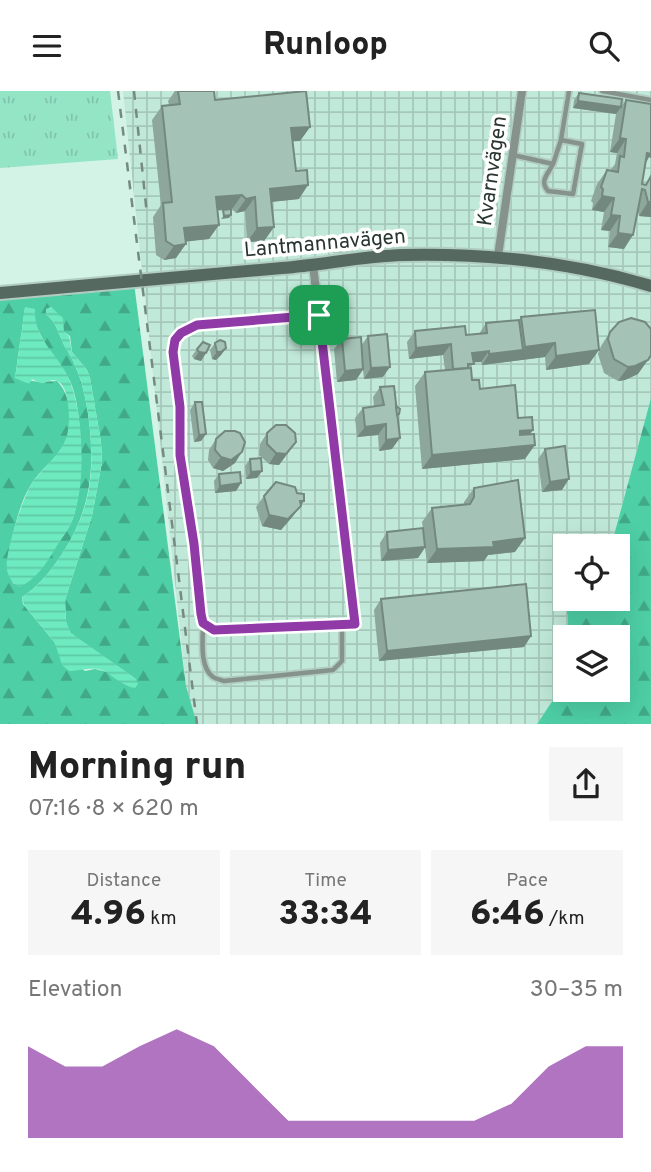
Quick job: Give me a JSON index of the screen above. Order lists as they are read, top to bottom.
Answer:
{
  "streets": {
    "street": ["Kvarnvägen", "Lantmannavägen"]
  },
  "crossings": [
    ["Kvarnvägen", "Lantmannavägen"]
  ],
  "page": {
    "header": "Runloop",
    "heading": ["Morning run", "07:16 · 8 × 620 m"],
    "stats": [
      ["Distance", "4.96 km"],
      ["Time", "33:34"],
      ["Pace", "6:46 /km"]
    ],
    "chart": ["Elevation", "30–35 m"]
  }
}
